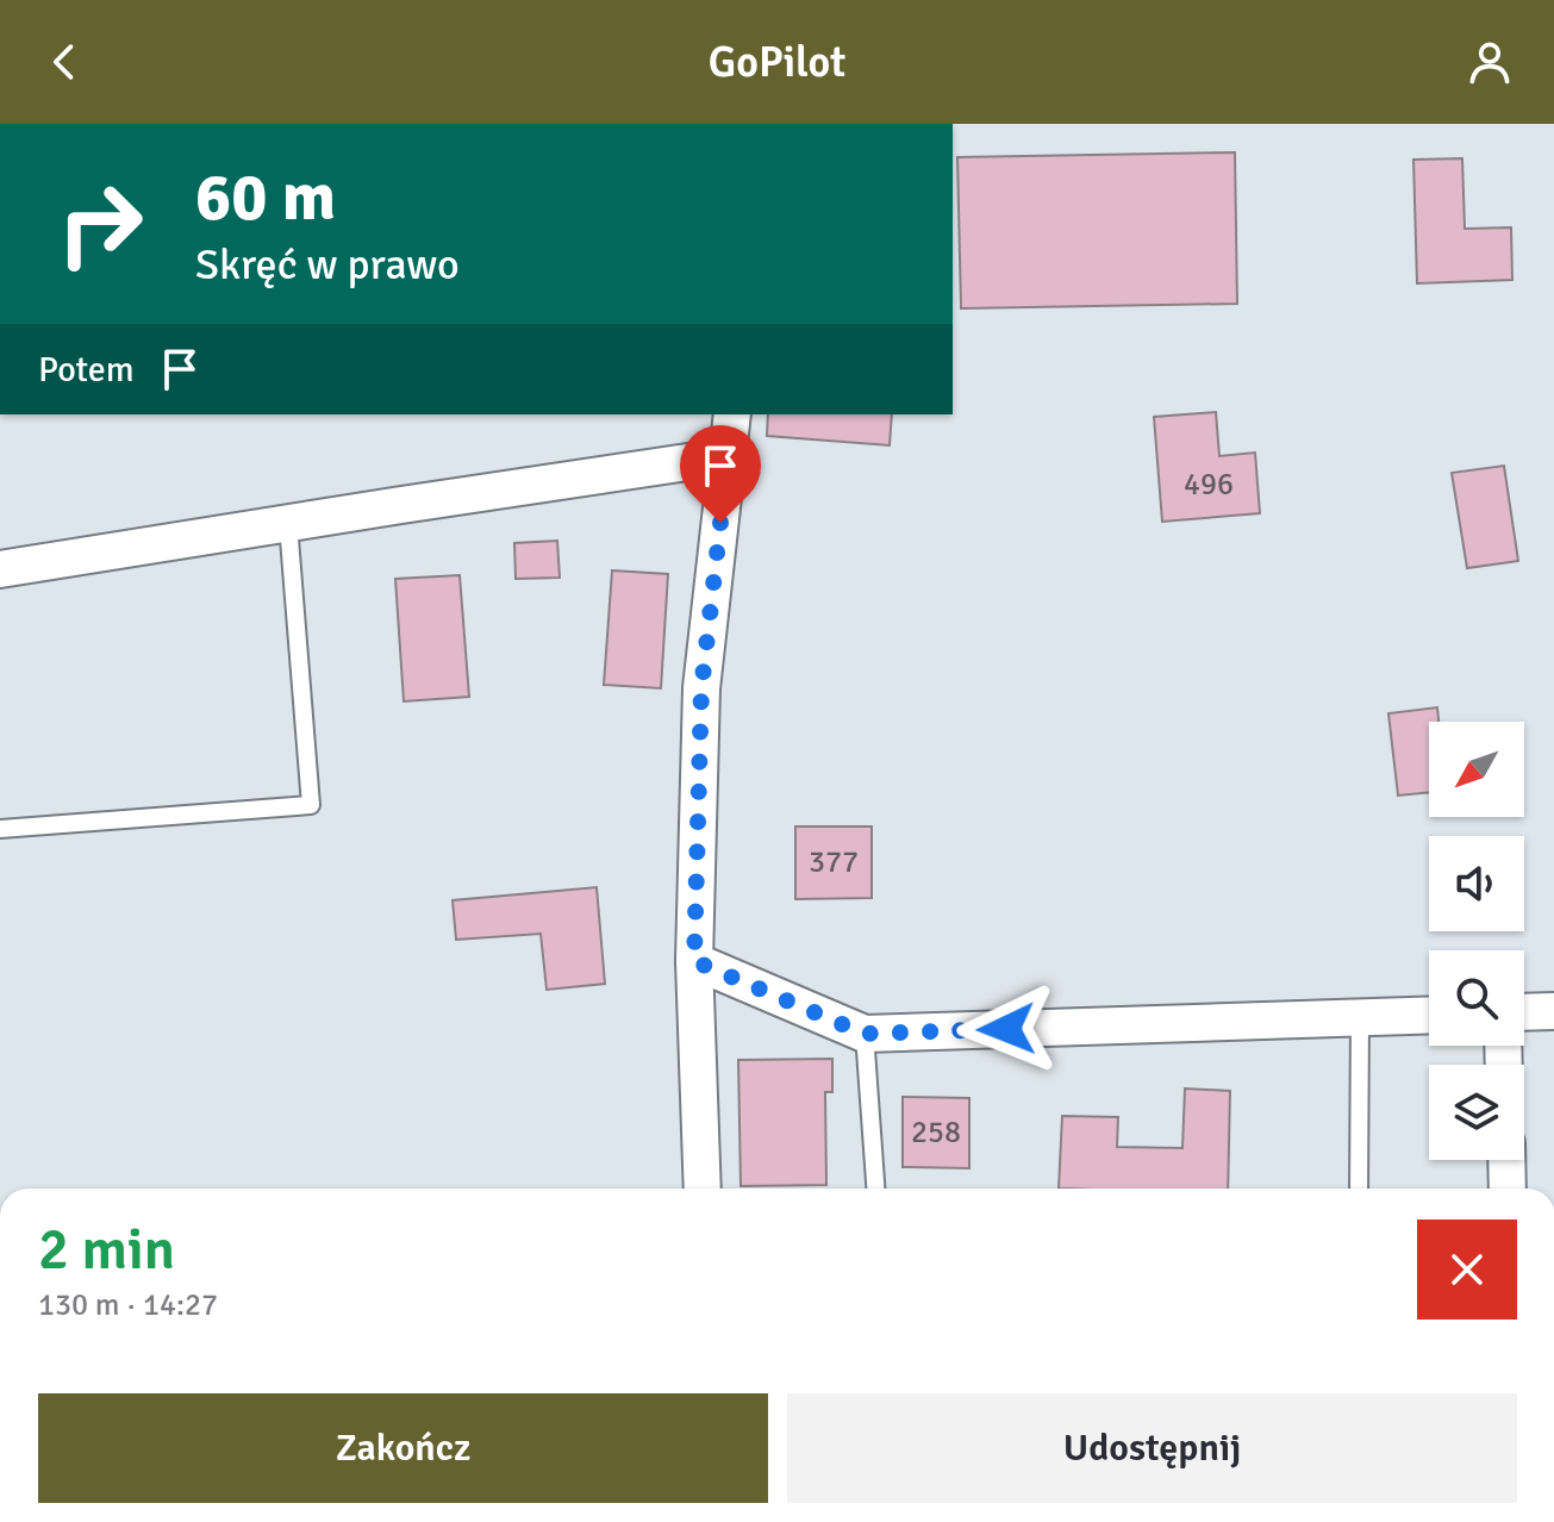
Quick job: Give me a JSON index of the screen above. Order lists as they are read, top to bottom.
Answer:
{
  "house_numbers": ["496", "377", "258"],
  "north": "bottom left",
  "page": {
    "header": "GoPilot",
    "turn": ["60 m", "Skręć w prawo"],
    "then": "Potem",
    "heading": ["2 min", "130 m · 14:27"],
    "buttons": ["Zakończ", "Udostępnij"]
  }
}
